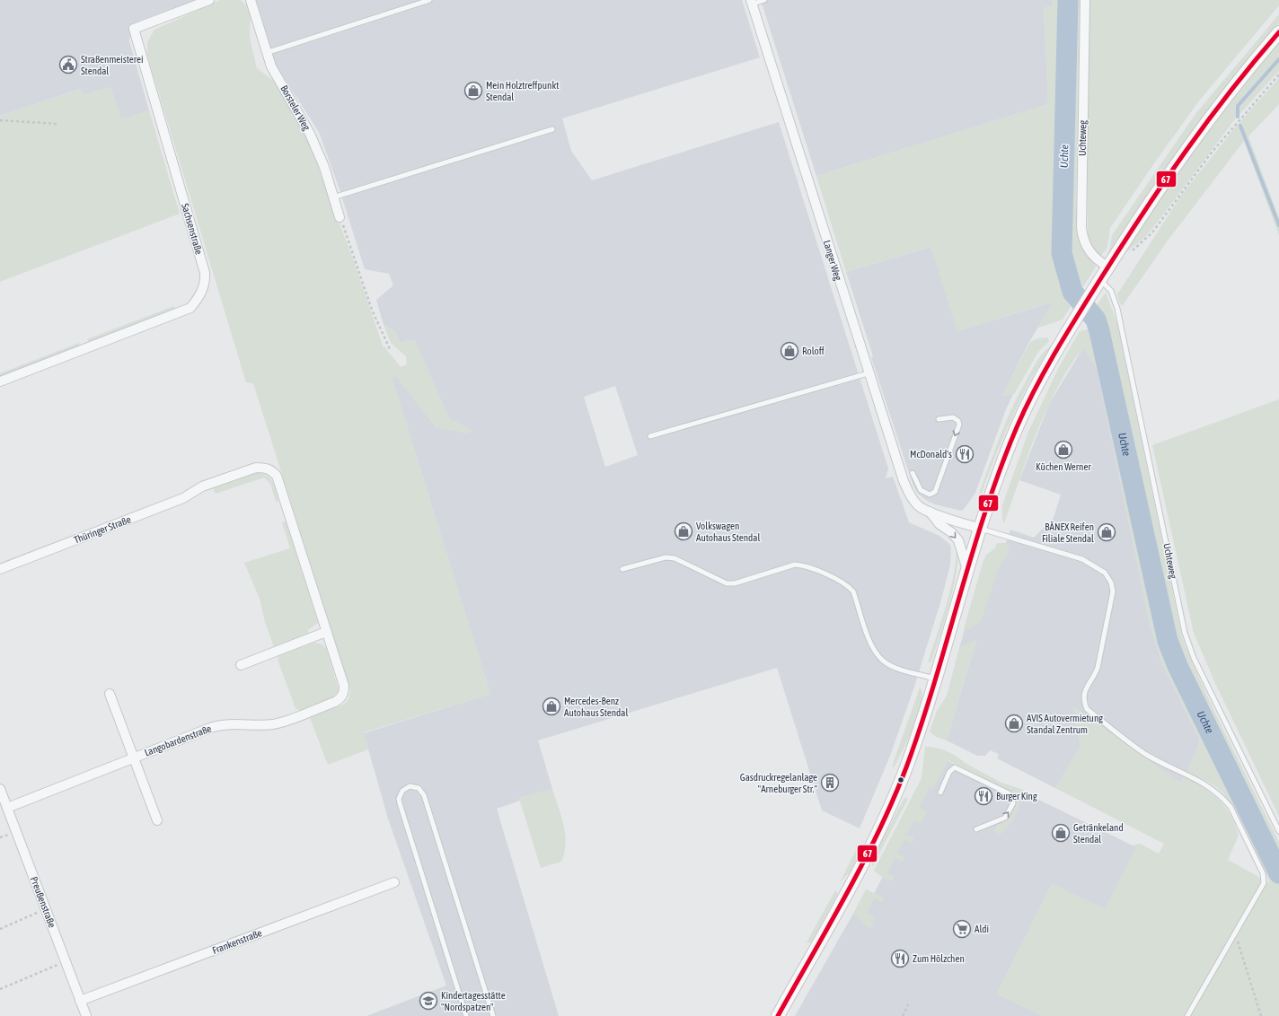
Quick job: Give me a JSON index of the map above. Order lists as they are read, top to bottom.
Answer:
{
  "streets": {
    "street": [
      "Borsteler Weg",
      "Uchteweg",
      "Sachsenstraße",
      "Langer Weg",
      "Thüringer Straße",
      "Langobardenstraße",
      "Preußenstraße",
      "Frankenstraße"
    ]
  },
  "crossings": [
    ["Thüringer Straße", "Langobardenstraße"],
    ["Langobardenstraße", "Preußenstraße"],
    ["Preußenstraße", "Frankenstraße"]
  ],
  "water": ["Uchte"],
  "places": {
    "public building": ["Straßenmeisterei Stendal"],
    "shop": [
      "Mein Holztreffpunkt Stendal",
      "Roloff",
      "Küchen Werner",
      "Volkswagen Autohaus Stendal",
      "BÄNEX Reifen Filiale Stendal",
      "Mercedes-Benz Autohaus Stendal",
      "AVIS Autovermietung Standal Zentrum",
      "Getränkeland Stendal"
    ],
    "restaurant": ["McDonald's", "Burger King", "Zum Hõlzchen"],
    "building": ["Gasdruckregelanlage \"Arneburger Str.\""],
    "supermarket": ["Aldi"],
    "school or university": ["Kindertagesstätte \"Nordspatzen\""]
  },
  "lines": ["transit line 67"]
}
